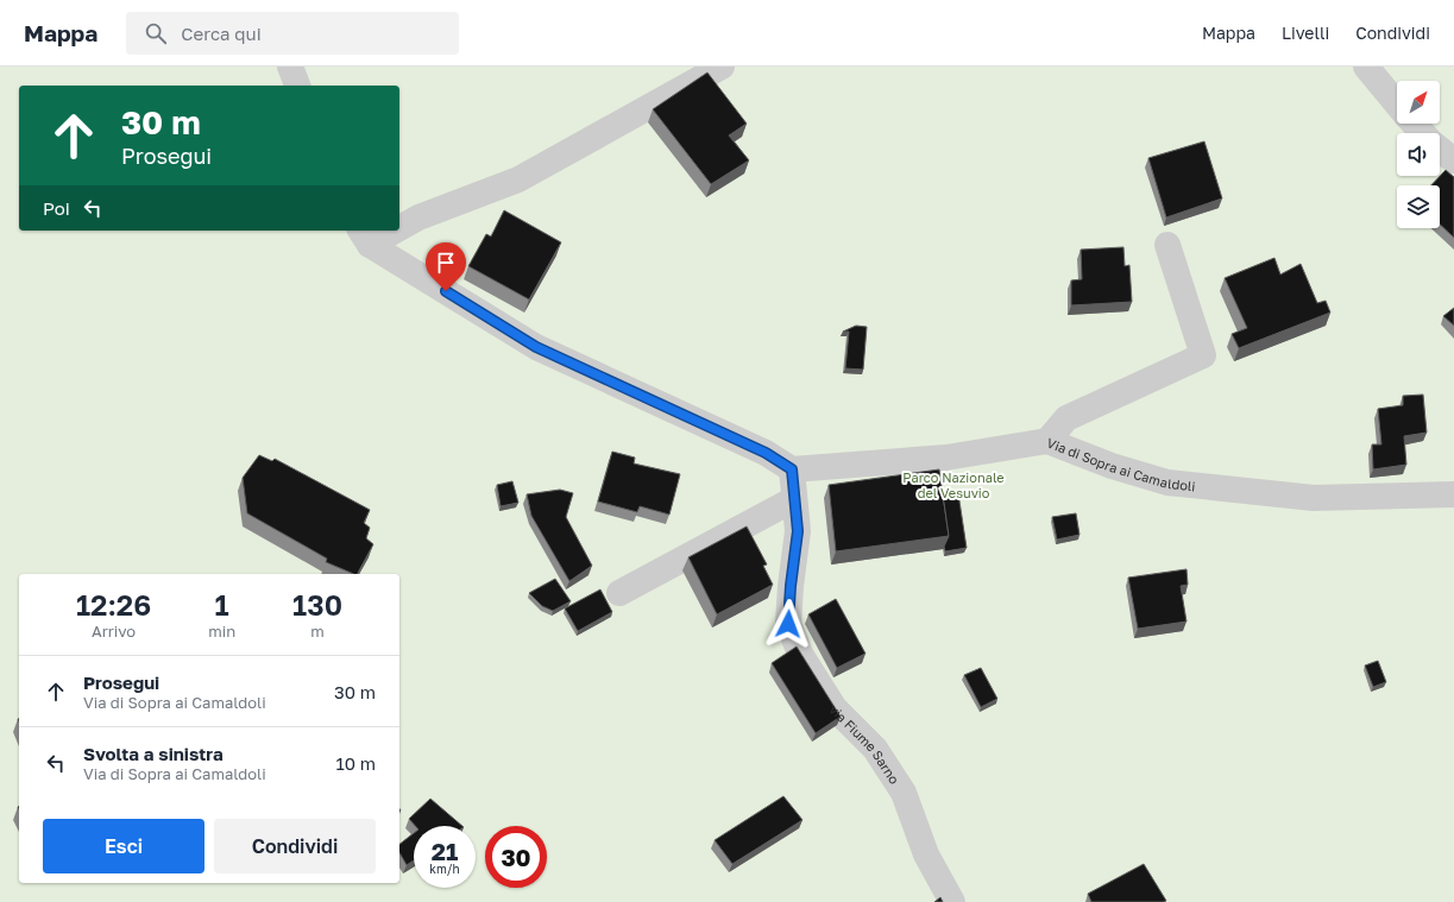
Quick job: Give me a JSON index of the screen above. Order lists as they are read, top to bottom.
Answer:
{
  "streets": {
    "street": ["Via di Sopra ai Camaldoli", "via Fiume Sarno"]
  },
  "parks": ["Parco Nazionale del Vesuvio"],
  "north": "top right",
  "page": {
    "header": "Mappa",
    "search": "Cerca qui",
    "nav": ["Mappa", "Livelli", "Condividi"],
    "turn": ["30 m", "Prosegui"],
    "then": "Poi",
    "eta": [
      "12:26",
      "Arrivo",
      "1",
      "min",
      "130",
      "m"
    ],
    "list": [
      {
        "name": "Prosegui",
        "note": "Via di Sopra ai Camaldoli",
        "value": "30 m"
      },
      {
        "name": "Svolta a sinistra",
        "note": "Via di Sopra ai Camaldoli",
        "value": "10 m"
      }
    ],
    "buttons": ["Esci", "Condividi"],
    "speed": "21 km/h",
    "limit": "30"
  }
}
